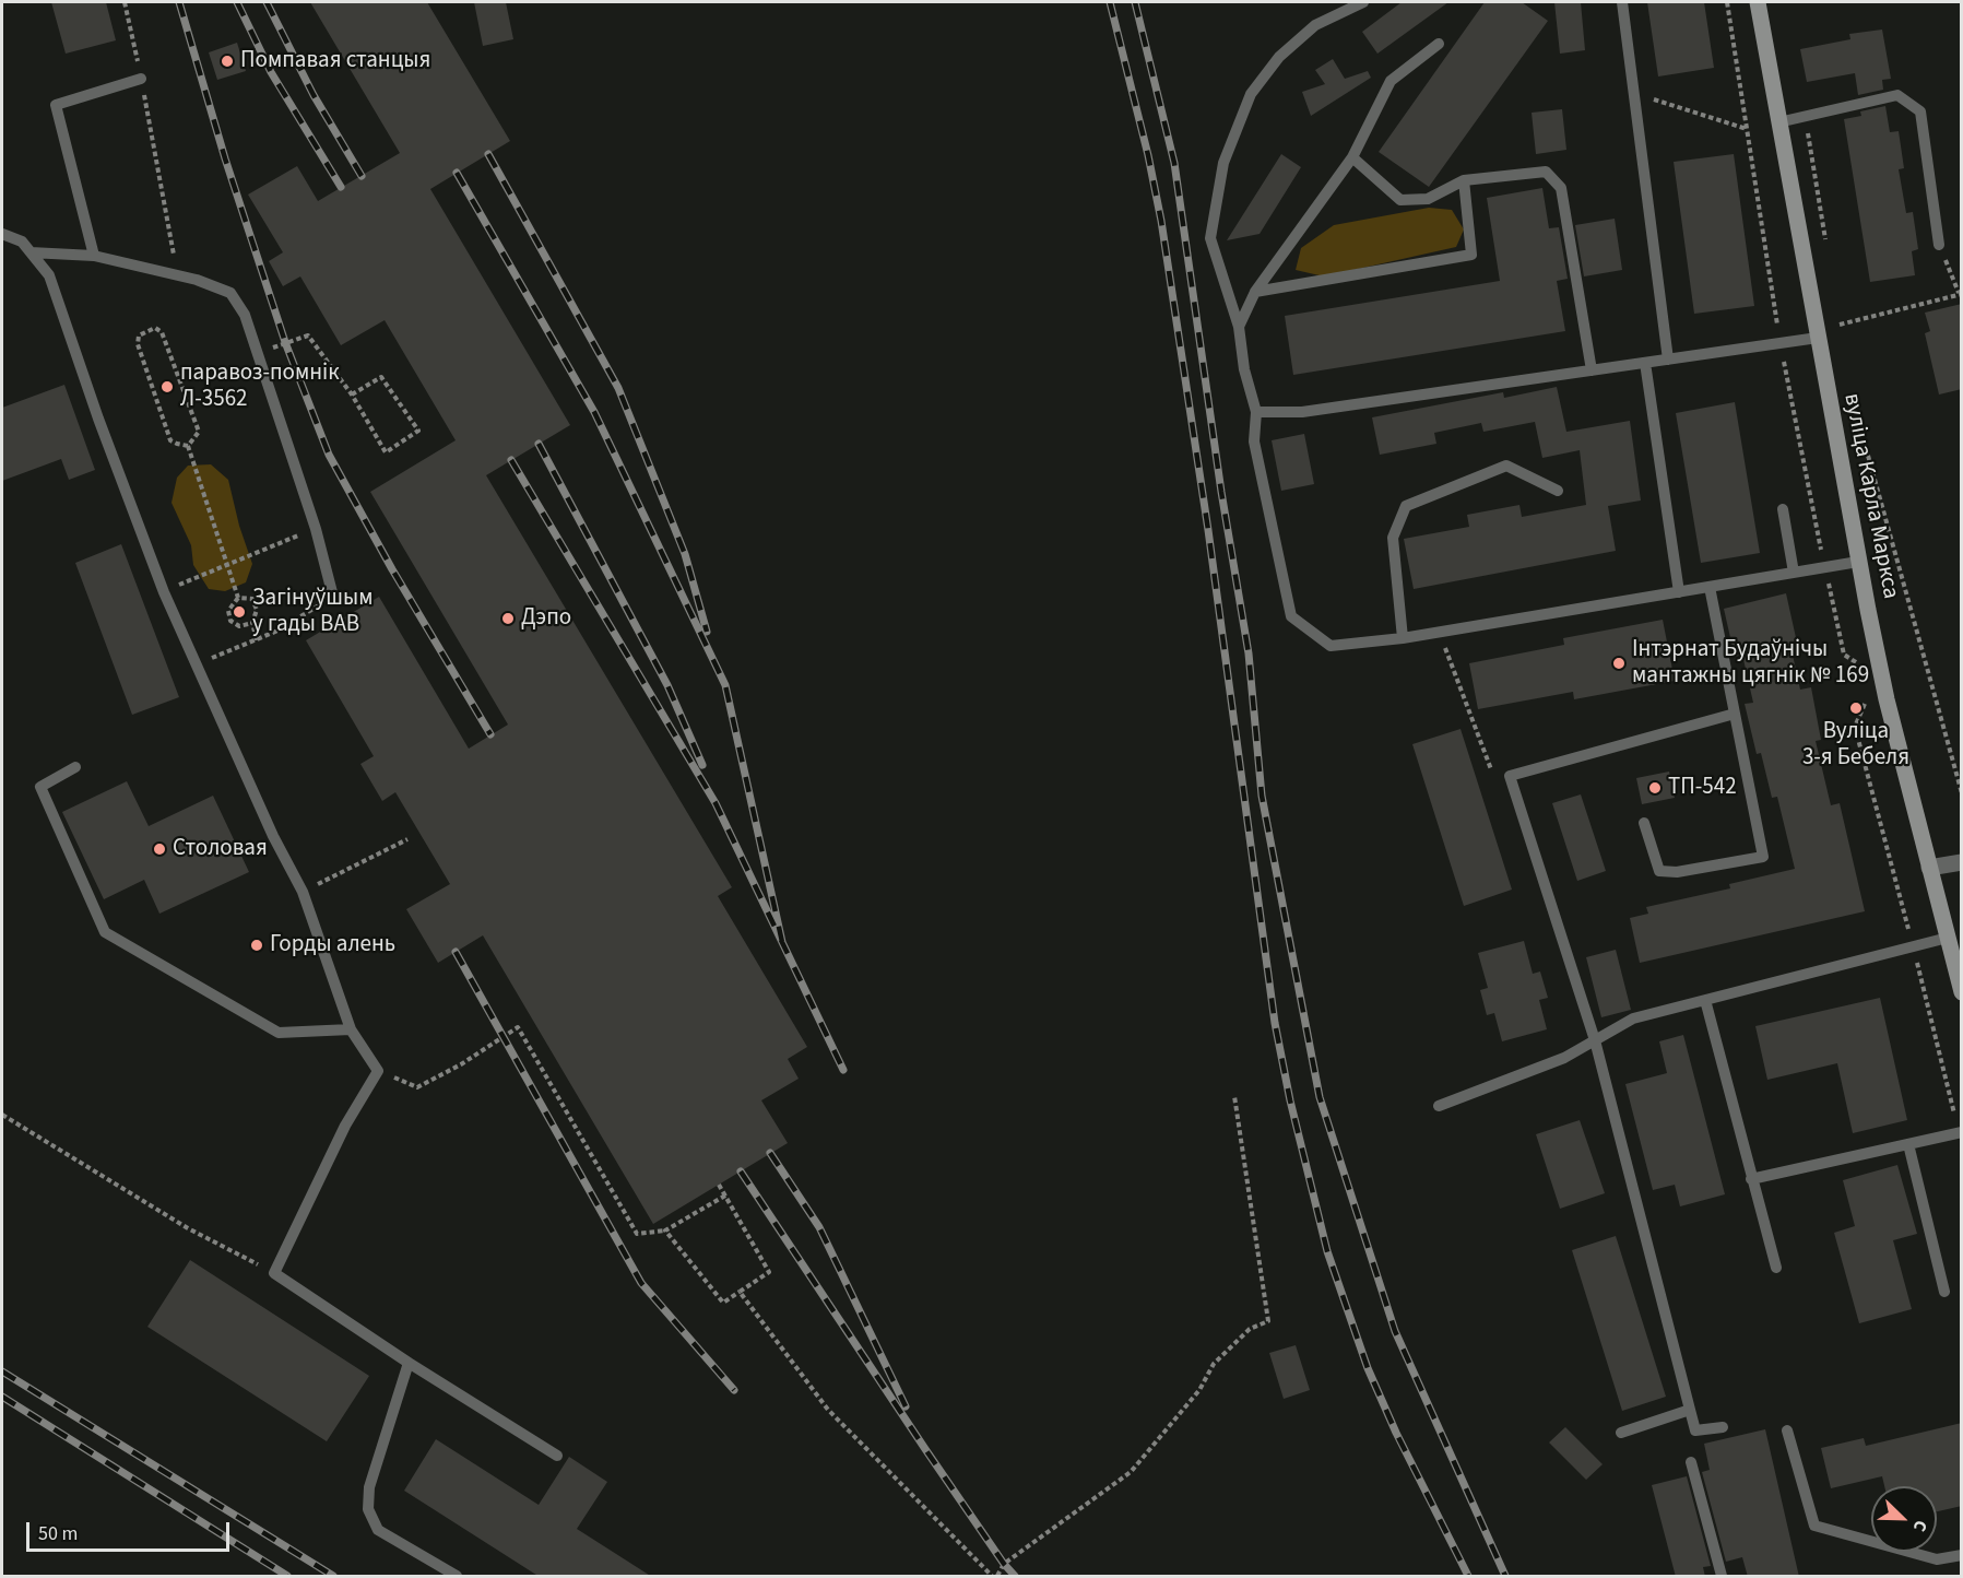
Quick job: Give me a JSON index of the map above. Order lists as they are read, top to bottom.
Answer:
{
  "streets": {
    "main road": ["вуліца Карла Маркса"]
  },
  "places": [
    "Помпавая станцыя",
    "паравоз-помнік Л-3562",
    "Загінуўшым у гады ВАВ",
    "Дэпо",
    "Інтэрнат Будаўнічы мантажны цягнік № 169",
    "Вуліца 3-я Бебеля",
    "ТП-542",
    "Столовая",
    "Горды алень"
  ],
  "scale_bar": "50 m",
  "north": "bottom right"
}
